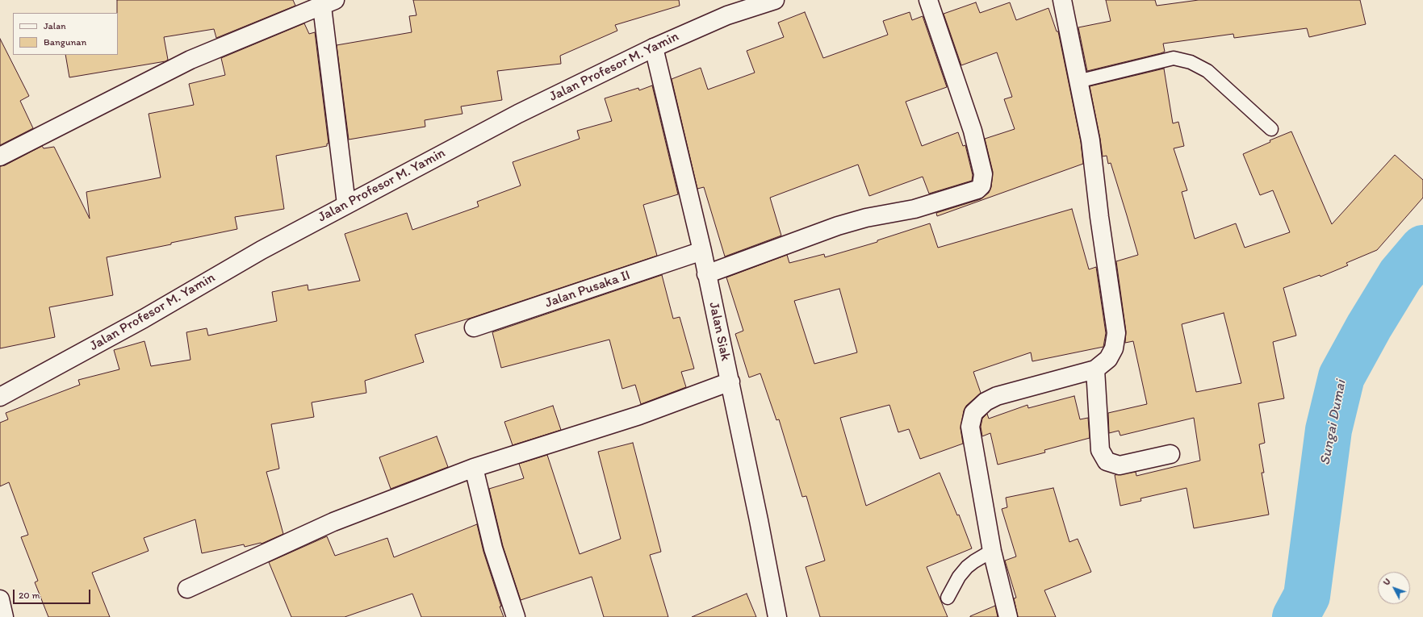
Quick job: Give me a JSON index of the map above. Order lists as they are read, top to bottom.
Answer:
{
  "streets": {
    "street": ["Jalan Profesor M. Yamin", "Jalan Pusaka II", "Jalan Siak"]
  },
  "crossings": [
    ["Jalan Profesor M. Yamin", "Jalan Siak"],
    ["Jalan Pusaka II", "Jalan Siak"]
  ],
  "water": ["Sungai Dumai"],
  "legend": ["Jalan", "Bangunan"],
  "scale_bar": "20 m",
  "north": "top left"
}
